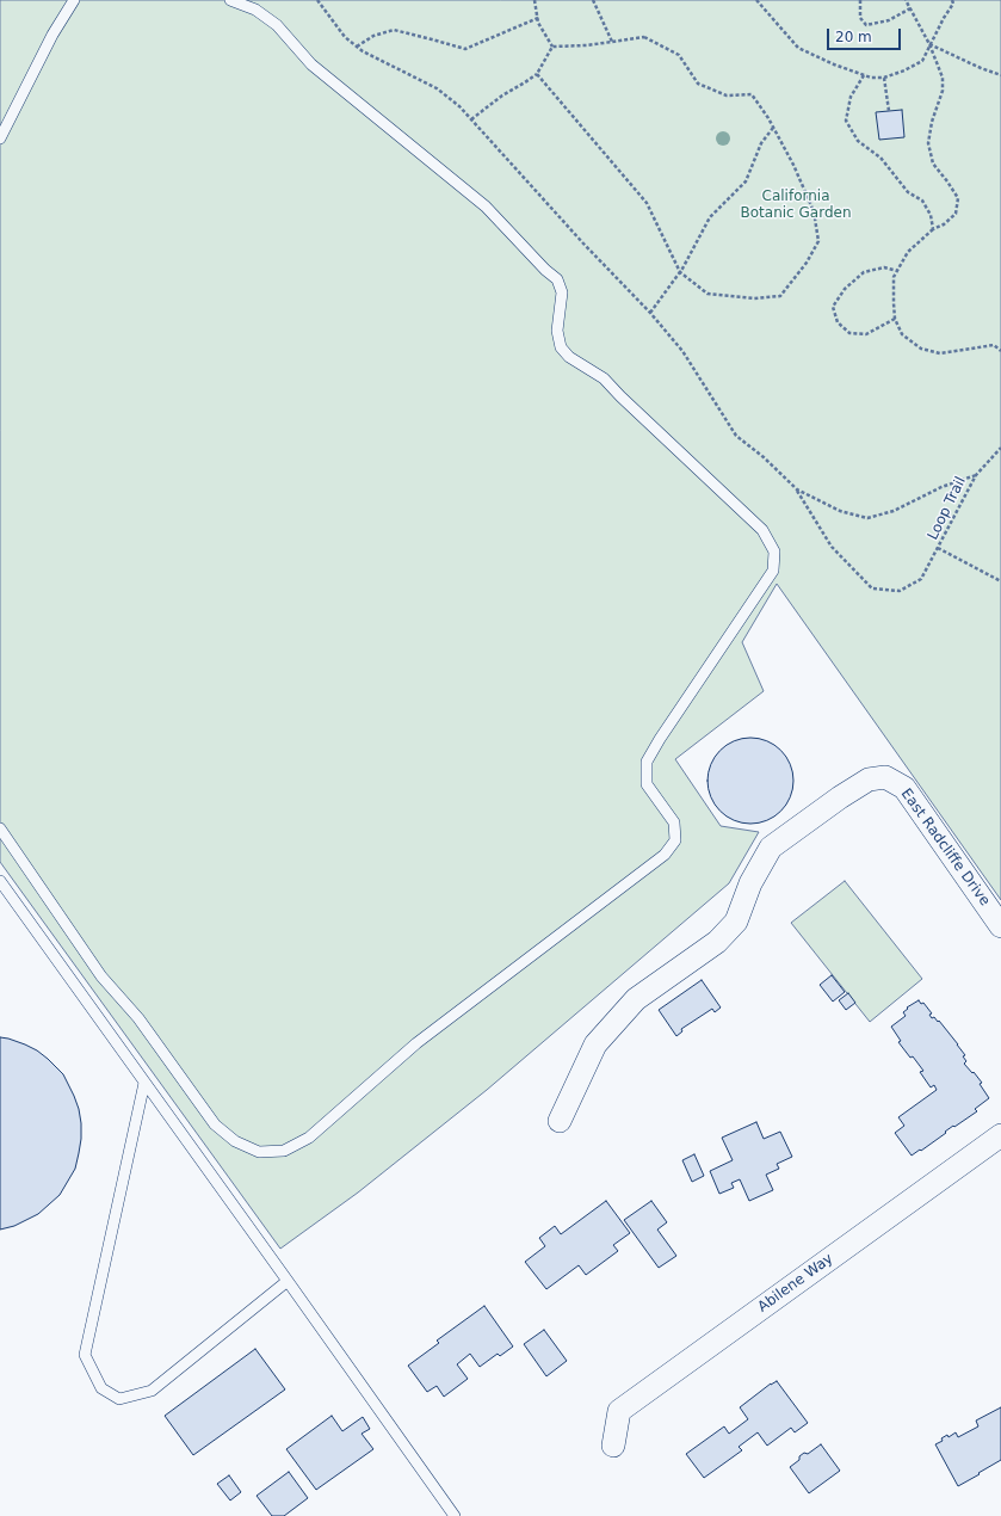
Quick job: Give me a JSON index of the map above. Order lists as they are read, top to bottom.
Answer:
{
  "streets": {
    "street": ["East Radcliffe Drive", "Abilene Way"],
    "path": ["Loop Trail"]
  },
  "parks": ["California Botanic Garden"],
  "scale_bar": "20 m"
}
